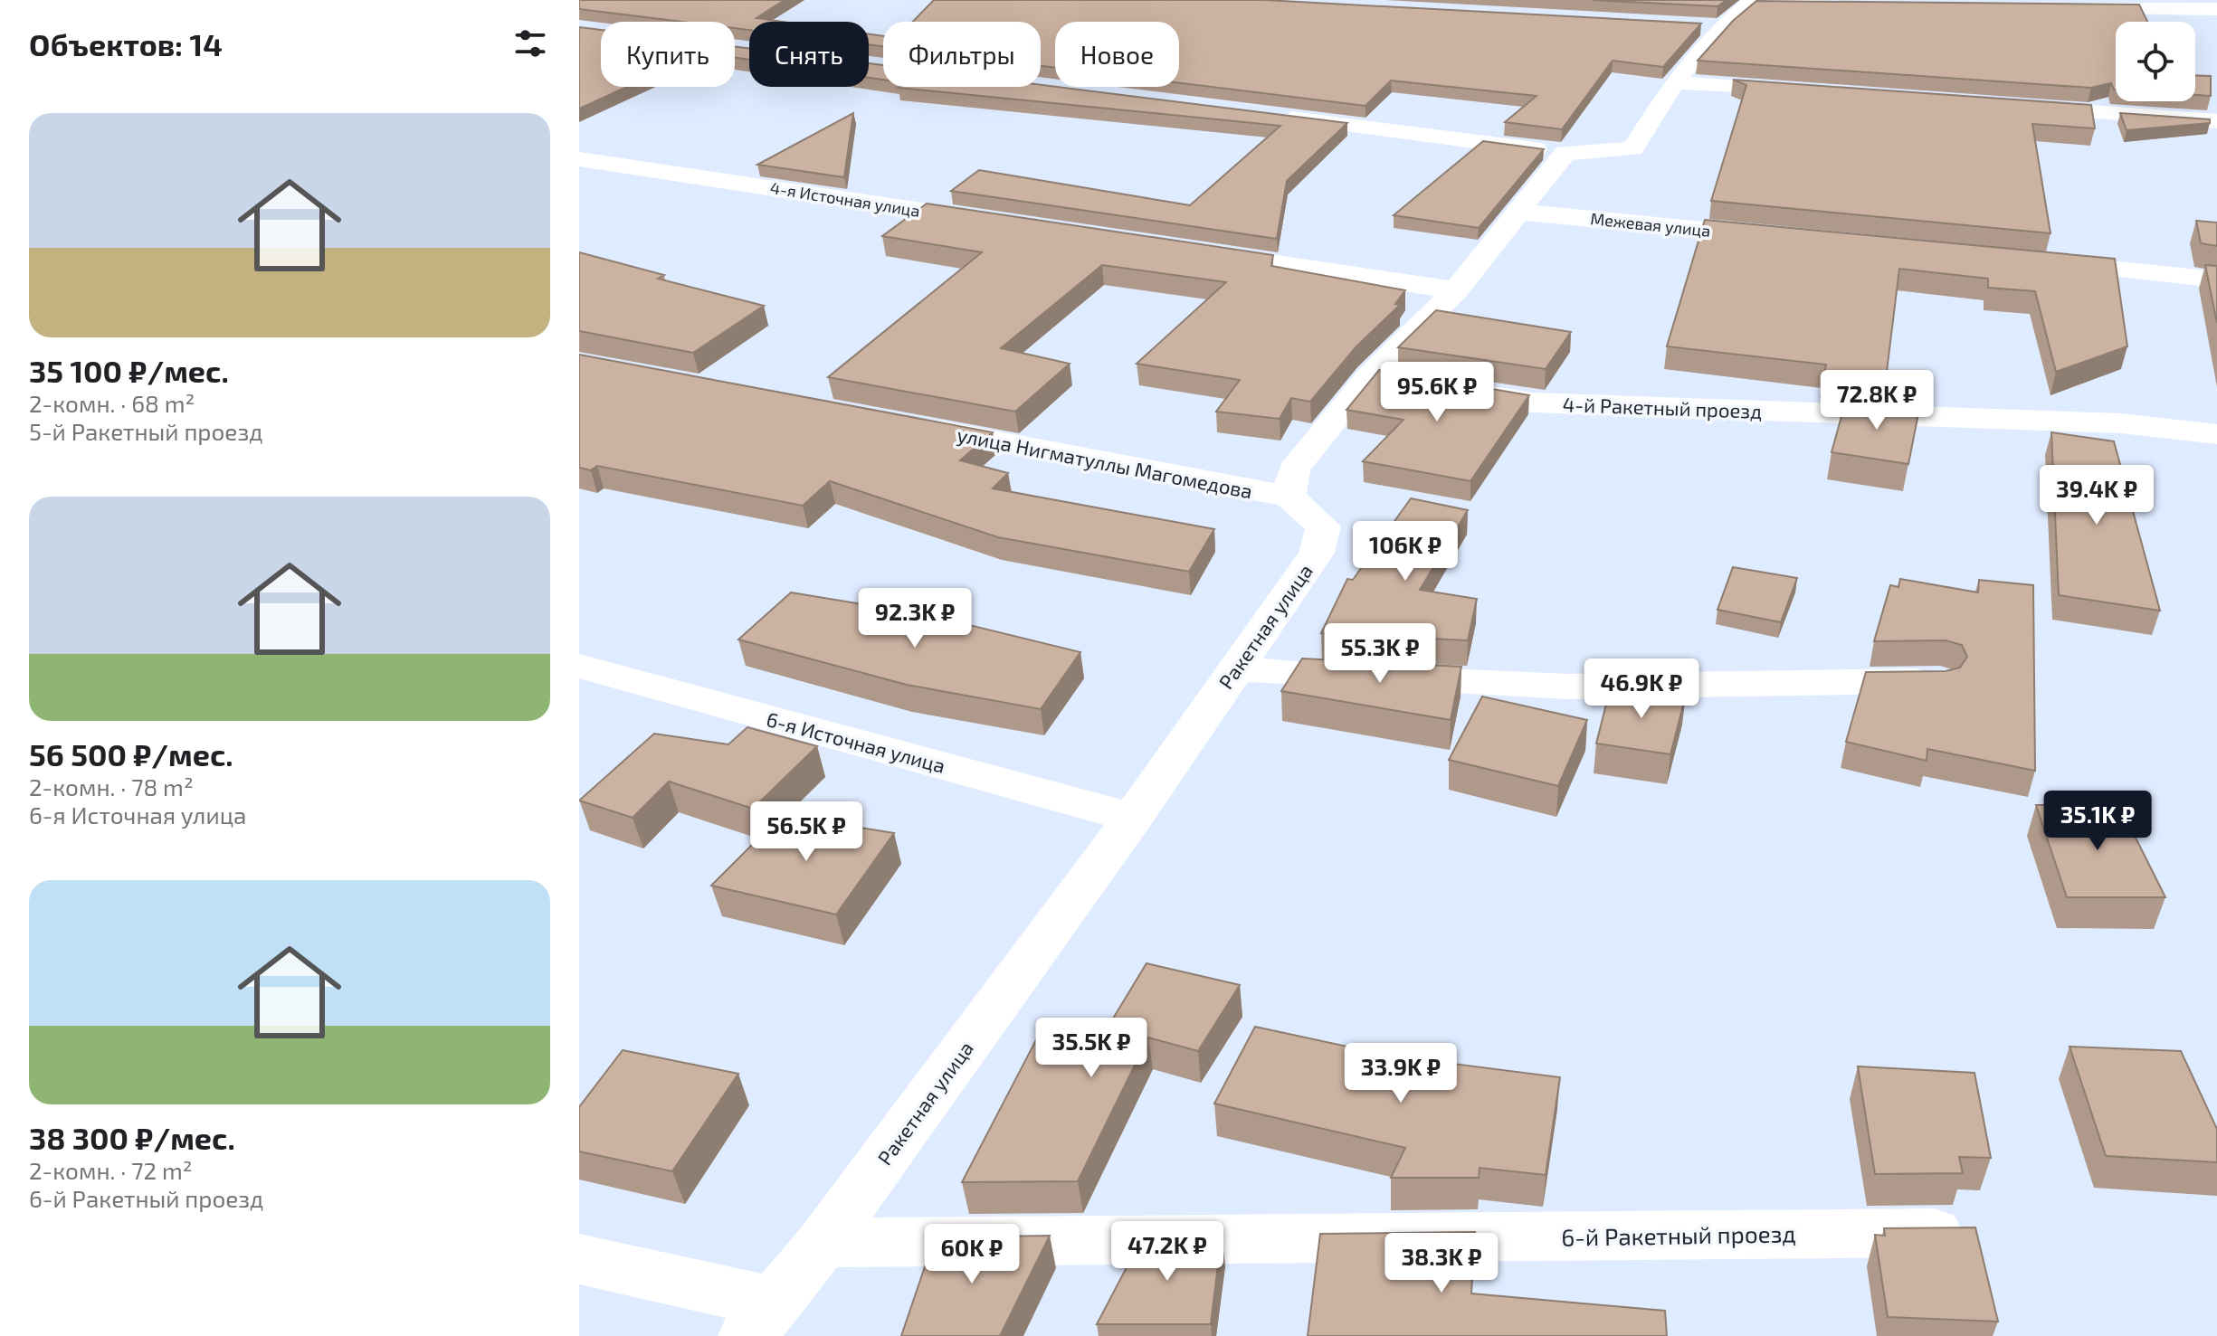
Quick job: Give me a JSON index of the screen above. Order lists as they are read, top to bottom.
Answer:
{
  "streets": {
    "street": [
      "4-я Источная улица",
      "Межевая улица",
      "4-й Ракетный проезд",
      "улица Нигматуллы Магомедова",
      "Ракетная улица",
      "6-я Источная улица",
      "6-й Ракетный проезд"
    ]
  },
  "crossings": [
    ["улица Нигматуллы Магомедова", "Ракетная улица"],
    ["Ракетная улица", "6-я Источная улица"],
    ["Ракетная улица", "6-й Ракетный проезд"]
  ],
  "page": {
    "heading": "Объектов: 14",
    "chip": [
      "Купить",
      "Снять",
      "Фильтры",
      "Новое"
    ],
    "list": [
      {
        "name": "35 100 ₽/мес.",
        "note": "2-комн. · 68 m² · 5-й Ракетный проезд"
      },
      {
        "name": "56 500 ₽/мес.",
        "note": "2-комн. · 78 m² · 6-я Источная улица"
      },
      {
        "name": "38 300 ₽/мес.",
        "note": "2-комн. · 72 m² · 6-й Ракетный проезд"
      }
    ],
    "price": [
      "95.6K ₽",
      "72.8K ₽",
      "39.4K ₽",
      "106K ₽",
      "92.3K ₽",
      "55.3K ₽",
      "46.9K ₽",
      "35.1K ₽",
      "56.5K ₽",
      "35.5K ₽",
      "33.9K ₽",
      "47.2K ₽",
      "60K ₽",
      "38.3K ₽"
    ]
  }
}
